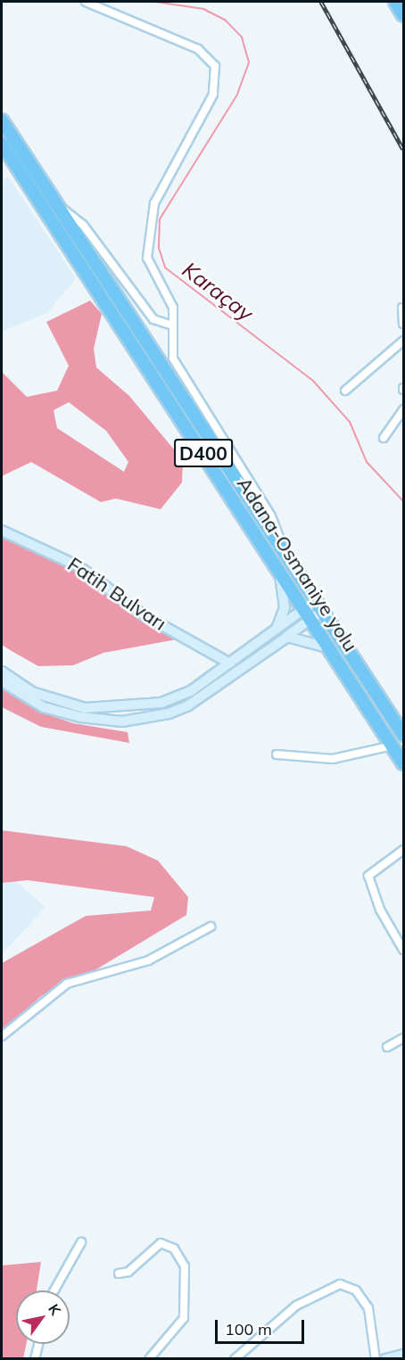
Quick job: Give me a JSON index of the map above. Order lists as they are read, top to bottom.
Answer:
{
  "streets": {
    "highway": ["D400", "Adana-Osmaniye yolu"],
    "street": ["Fatih Bulvarı"]
  },
  "water": ["Karaçay"],
  "scale_bar": "100 m",
  "north": "top right"
}
